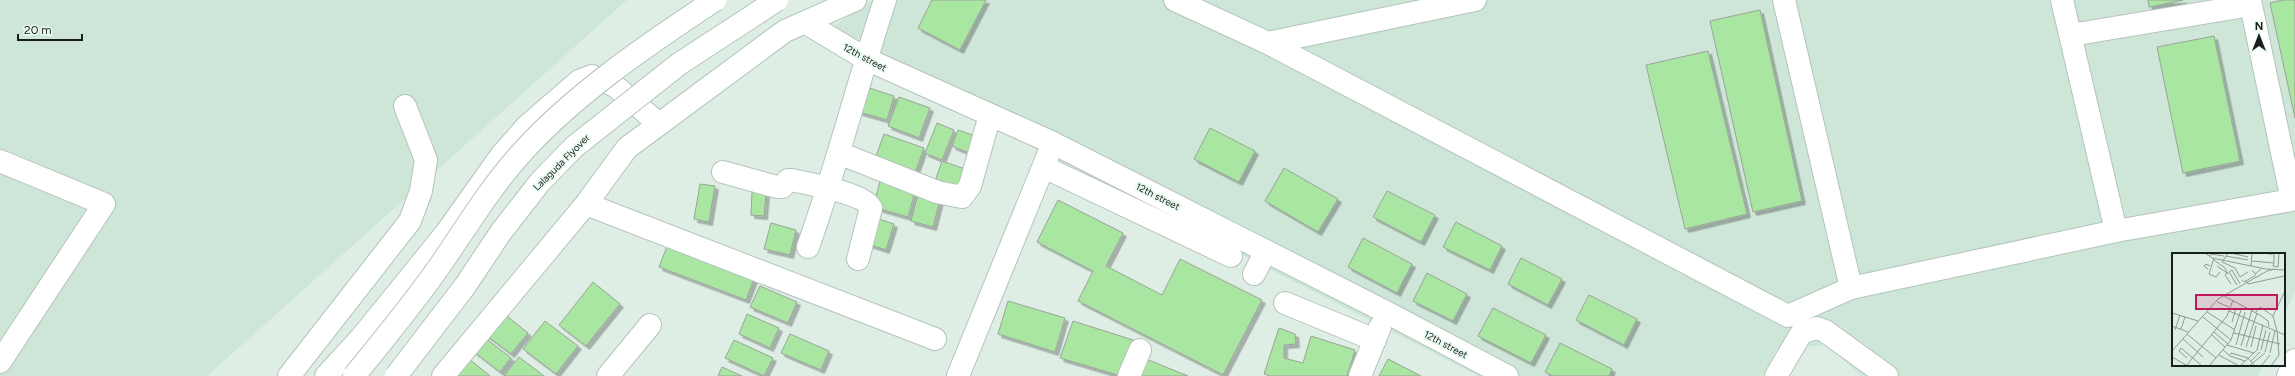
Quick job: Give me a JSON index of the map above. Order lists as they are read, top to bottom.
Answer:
{
  "streets": {
    "street": ["12th street", "Lalaguda Flyover"]
  },
  "scale_bar": "20 m",
  "north": "top"
}
